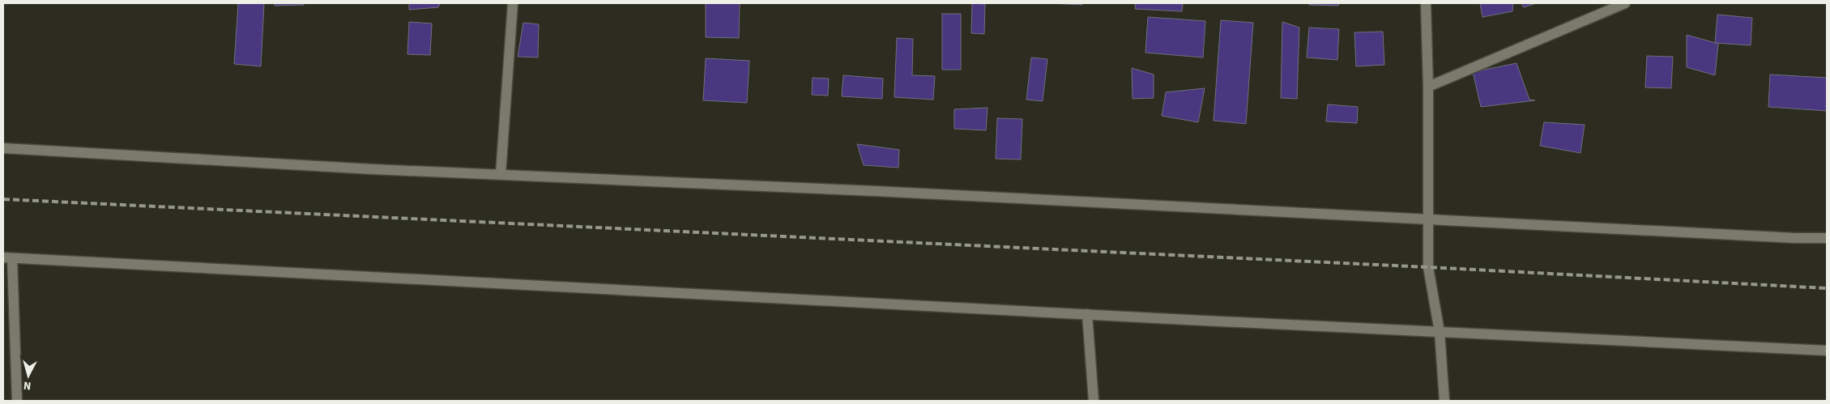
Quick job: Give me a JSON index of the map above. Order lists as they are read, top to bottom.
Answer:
{
  "north": "bottom"
}
